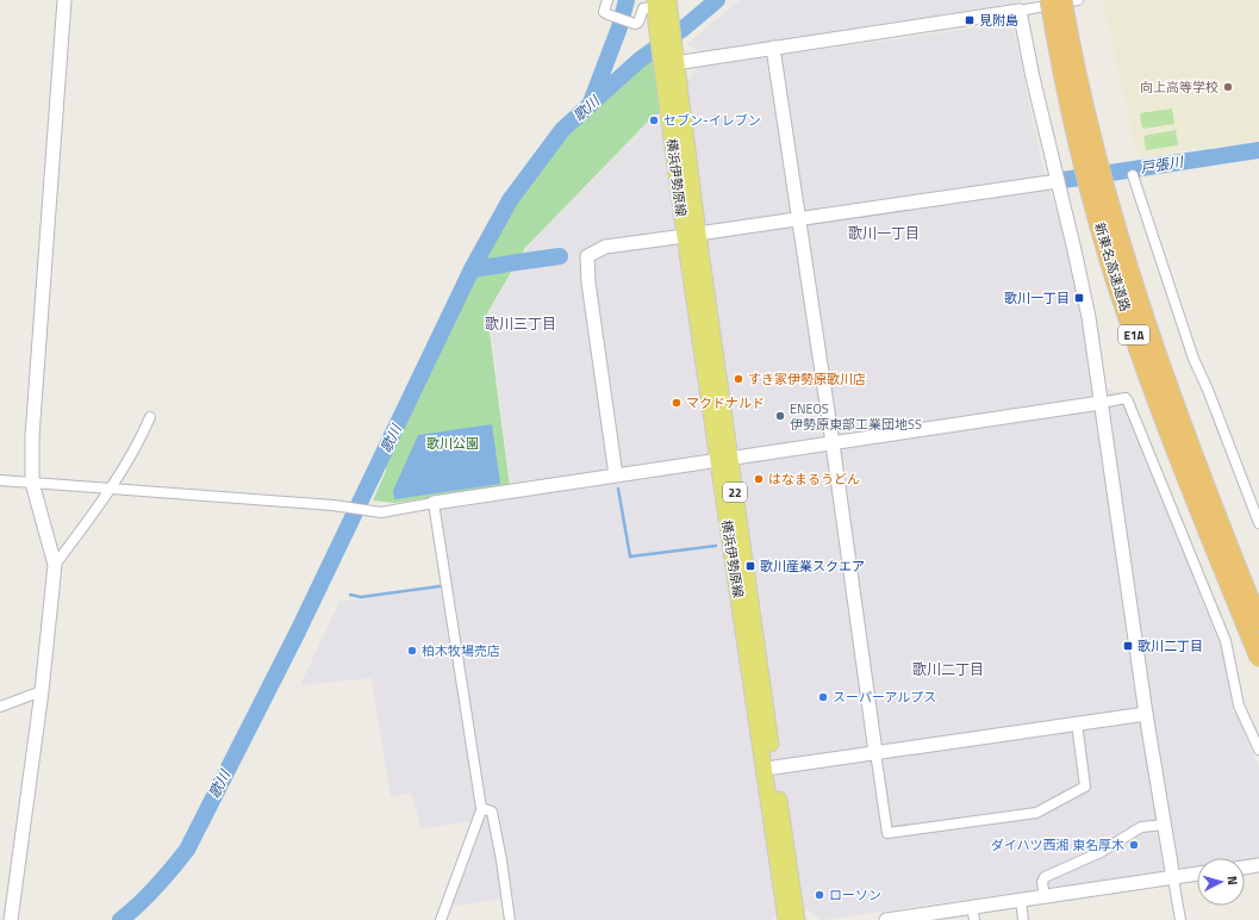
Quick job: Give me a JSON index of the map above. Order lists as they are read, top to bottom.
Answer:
{
  "streets": {
    "highway": ["新東名高速道路", "E1A"],
    "main road": ["横浜伊勢原線", "22"]
  },
  "districts": ["歌川一丁目", "歌川三丁目", "歌川二丁目"],
  "water": ["歌川", "戸張川"],
  "parks": ["歌川公園"],
  "places": {
    "transit": [
      "見附島",
      "歌川一丁目",
      "歌川産業スクエア",
      "歌川二丁目"
    ],
    "other": [
      "向上高等学校",
      "セブン-イレブン",
      "すき家伊勢原歌川店",
      "マクドナルド",
      "ENEOS 伊勢原東部工業団地SS",
      "はなまるうどん",
      "柏木牧場売店",
      "スーパーアルプス",
      "ダイハツ西湘 東名厚木",
      "ローソン"
    ]
  },
  "north": "right"
}
